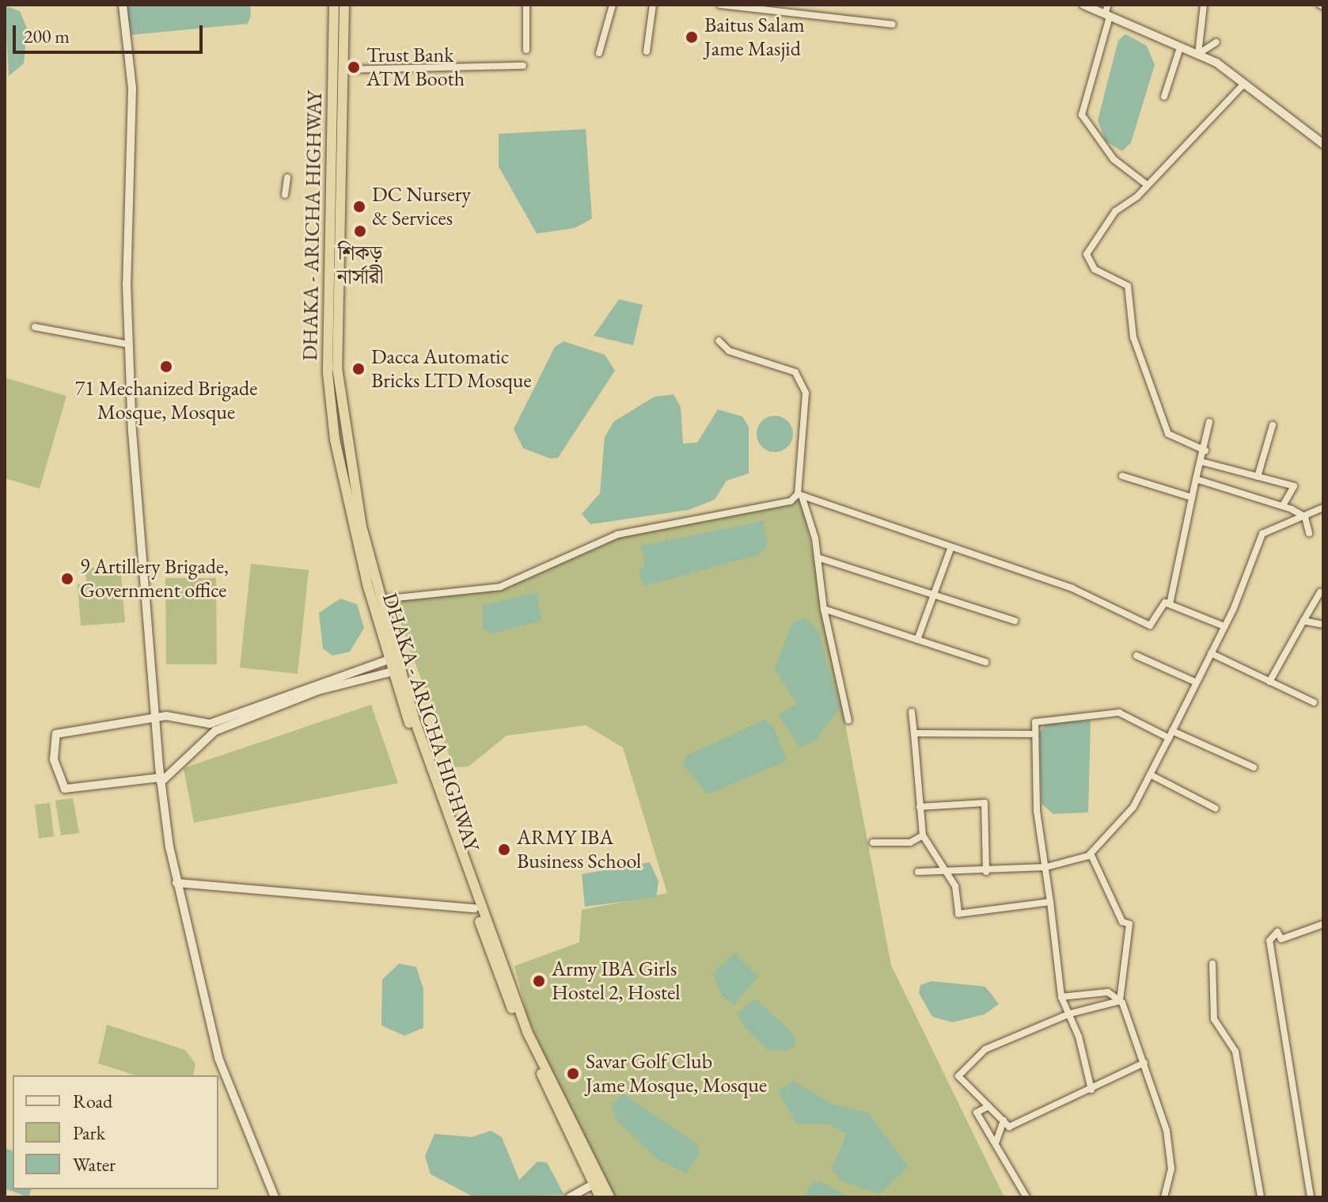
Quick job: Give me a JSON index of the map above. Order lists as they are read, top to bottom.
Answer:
{
  "streets": {
    "highway": ["DHAKA - ARICHA HIGHWAY"]
  },
  "places": [
    "Baitus Salam Jame Masjid",
    "Trust Bank ATM Booth",
    "DC Nursery & Services",
    "শিকড় নার্সারী",
    "71 Mechanized Brigade Mosque, Mosque",
    "Dacca Automatic Bricks LTD Mosque",
    "9 Artillery Brigade, Government office",
    "ARMY IBA Business School",
    "Army IBA Girls Hostel 2, Hostel",
    "Savar Golf Club Jame Mosque, Mosque"
  ],
  "legend": ["Road", "Park", "Water"],
  "scale_bar": "200 m"
}
